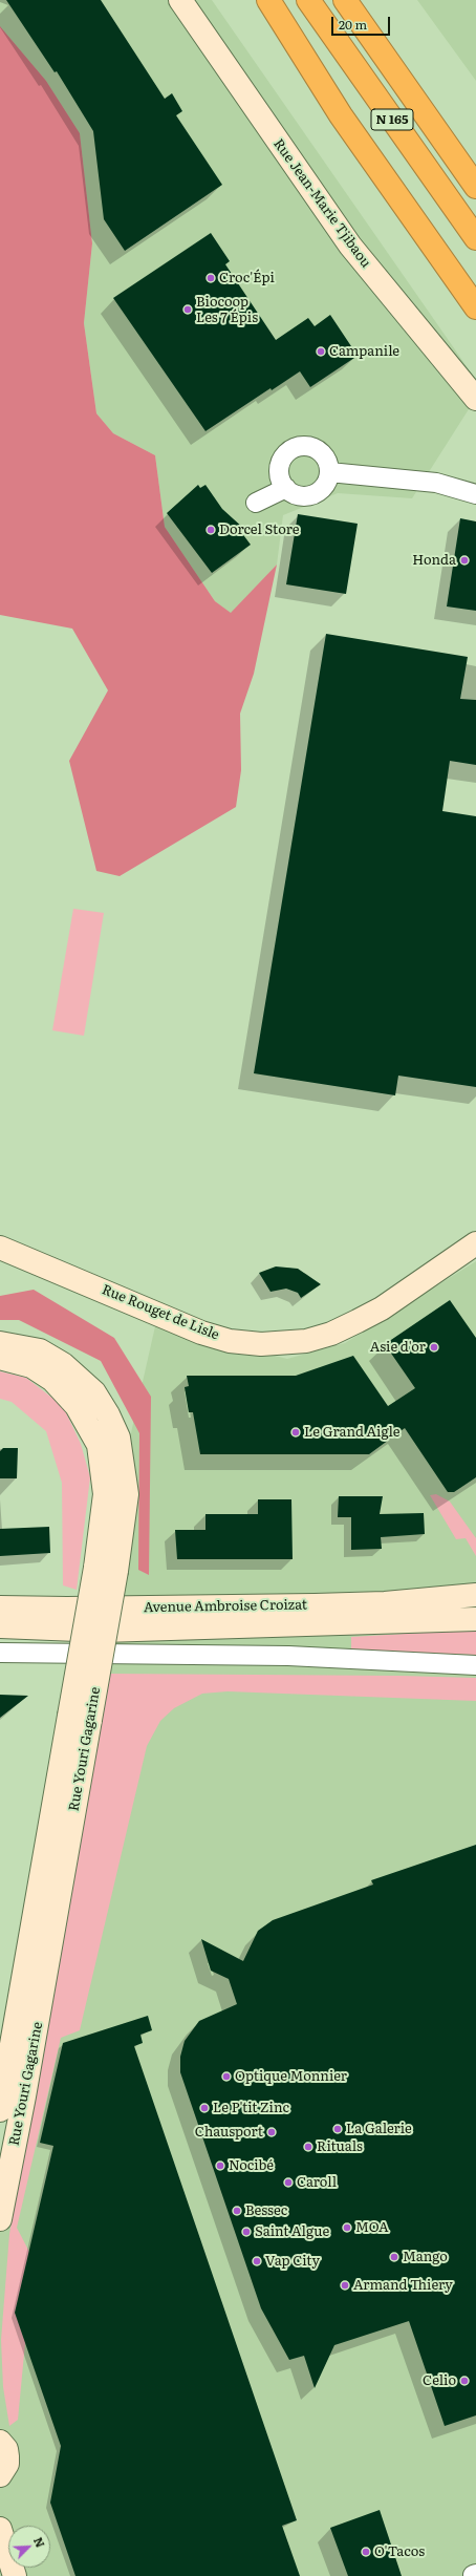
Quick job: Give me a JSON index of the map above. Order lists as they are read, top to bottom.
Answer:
{
  "streets": {
    "highway": ["N 165"],
    "street": [
      "Rue Jean-Marie Tjibaou",
      "Rue Rouget de Lisle",
      "Avenue Ambroise Croizat",
      "Rue Youri Gagarine"
    ]
  },
  "places": [
    "Croc'Épi",
    "Biocoop Les 7 Épis",
    "Campanile",
    "Dorcel Store",
    "Honda",
    "Asie d'or",
    "Le Grand Aigle",
    "Optique Monnier",
    "Le P'tit Zinc",
    "La Galerie",
    "Chausport",
    "Rituals",
    "Nocibé",
    "Caroll",
    "Bessec",
    "MOA",
    "Saint Algue",
    "Mango",
    "Vap City",
    "Armand Thiery",
    "Celio",
    "O'Tacos"
  ],
  "scale_bar": "20 m",
  "north": "top right"
}
